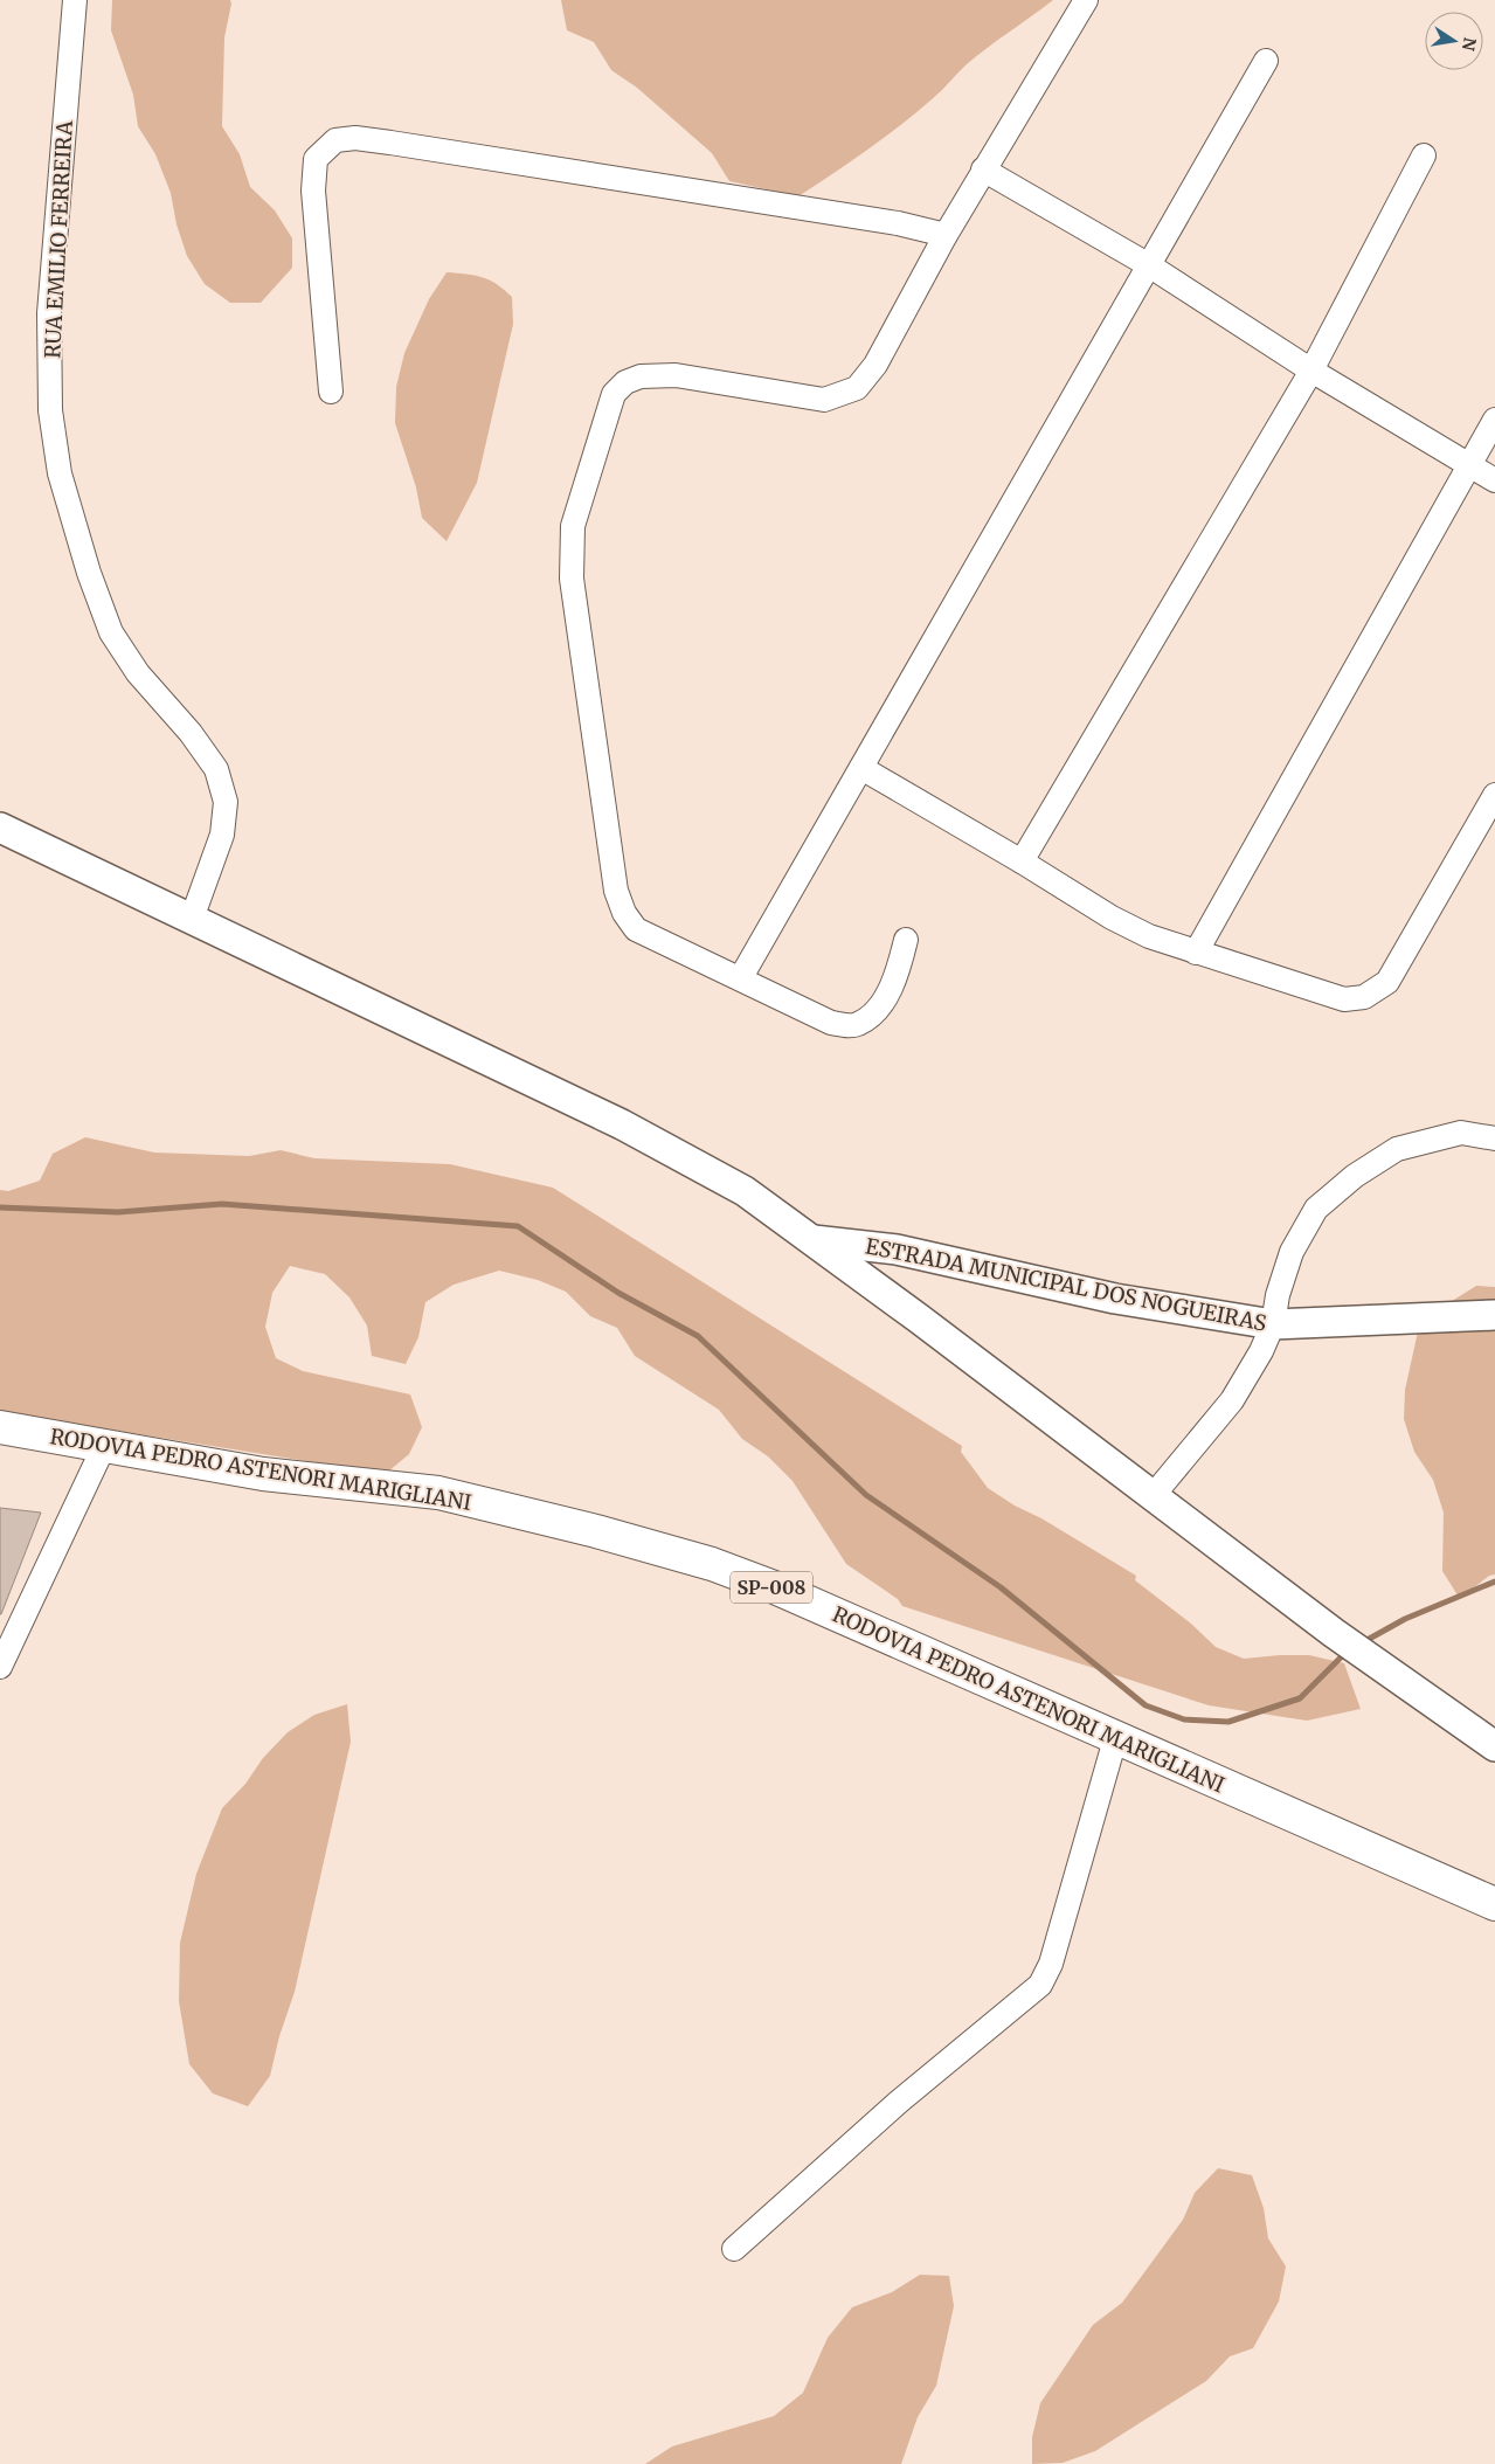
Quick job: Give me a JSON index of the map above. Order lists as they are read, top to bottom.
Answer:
{
  "streets": {
    "main road": ["RODOVIA PEDRO ASTENORI MARIGLIANI", "SP-008"],
    "street": ["RUA EMILIO FERREIRA", "ESTRADA MUNICIPAL DOS NOGUEIRAS"]
  },
  "north": "right"
}
